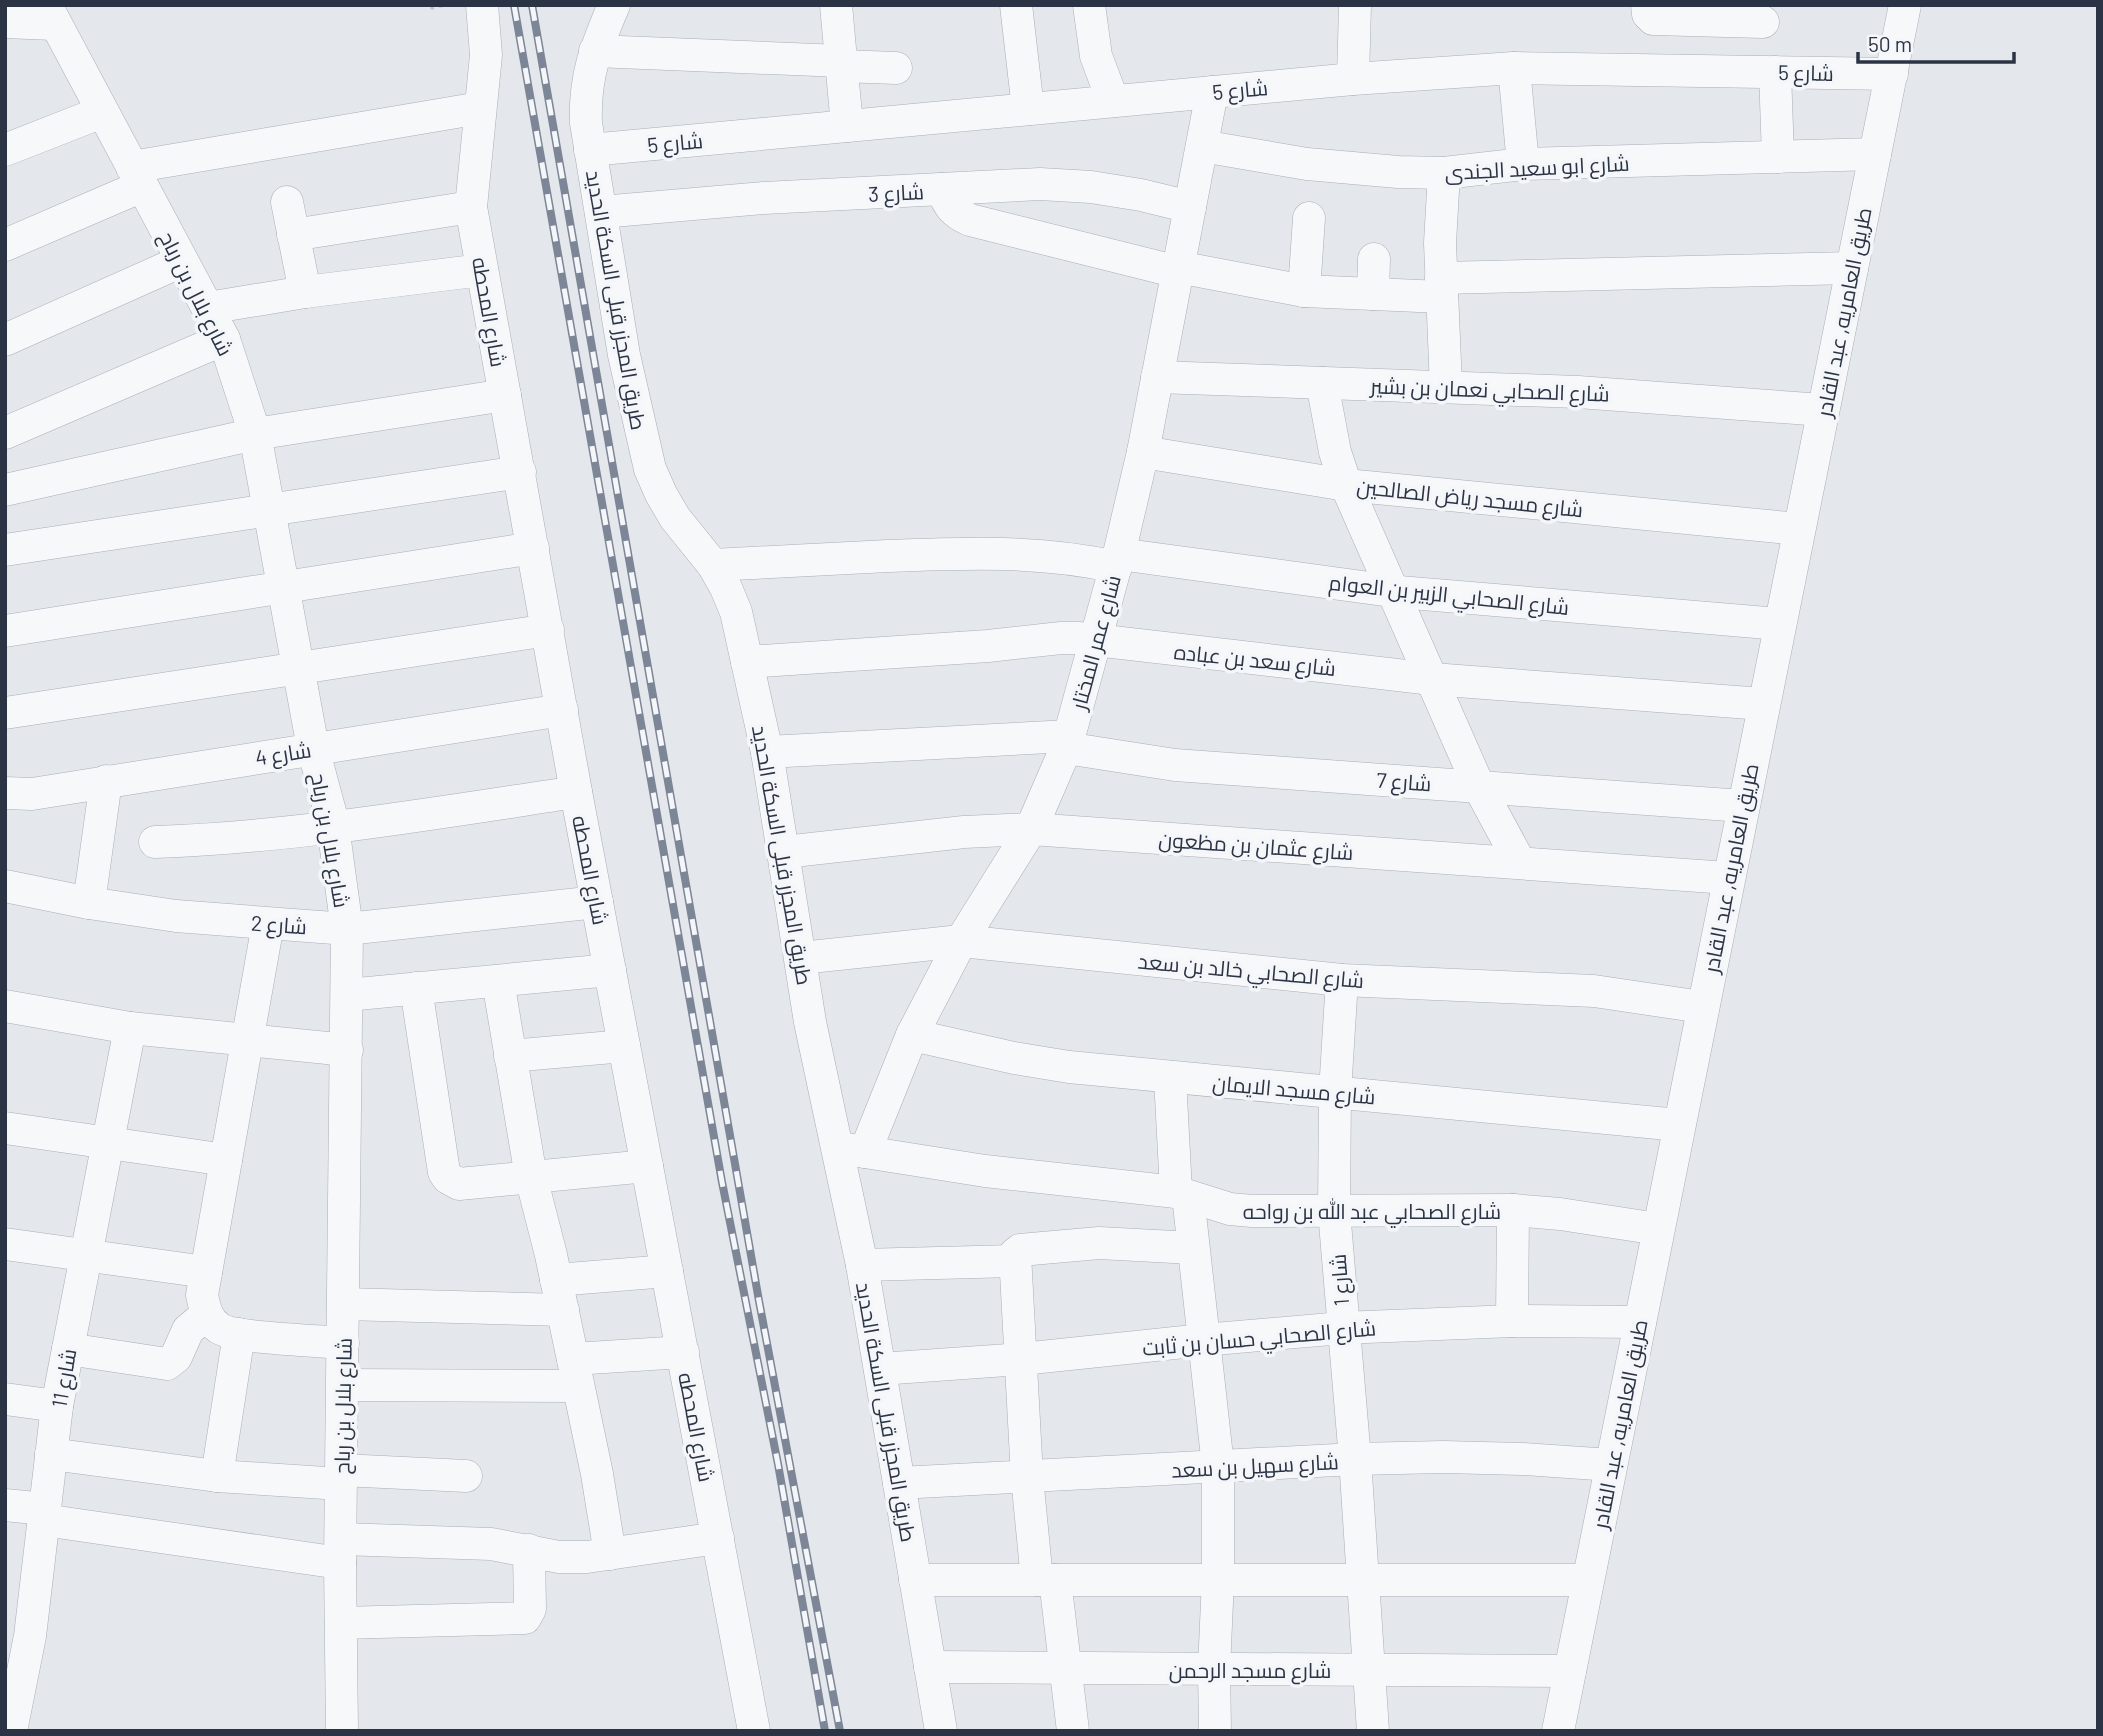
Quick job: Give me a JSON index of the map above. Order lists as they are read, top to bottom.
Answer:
{
  "streets": {
    "street": [
      "شارع 5",
      "شارع ابو سعيد الجندى",
      "شارع 3",
      "شارع بلال بن رباح",
      "طريق المجزر قبلى السكة الحديد",
      "شارع المحطه",
      "طريق العامريه, عبد القادر",
      "شارع الصحابي نعمان بن بشير",
      "شارع مسجد رياض الصالحين",
      "شارع الصحابي الزبير بن العوام",
      "شارع عمر المختار",
      "شارع سعد بن عباده",
      "شارع 4",
      "شارع 7",
      "شارع عثمان بن مظعون",
      "شارع 2",
      "شارع الصحابي خالد بن سعد",
      "شارع مسجد الايمان",
      "شارع الصحابي عبد الله بن رواحه",
      "شارع 1",
      "شارع الصحابي حسان بن ثابت",
      "شارع 11",
      "شارع سهيل بن سعد",
      "شارع مسجد الرحمن"
    ]
  },
  "crossings": [
    ["شارع 5", "طريق المجزر قبلى السكة الحديد"],
    ["شارع 5", "طريق العامريه, عبد القادر"],
    ["شارع 5", "شارع عمر المختار"],
    ["شارع ابو سعيد الجندى", "طريق العامريه, عبد القادر"],
    ["شارع ابو سعيد الجندى", "شارع عمر المختار"],
    ["شارع 3", "طريق المجزر قبلى السكة الحديد"],
    ["شارع 3", "شارع عمر المختار"],
    ["شارع بلال بن رباح", "شارع 4"],
    ["شارع بلال بن رباح", "شارع 2"],
    ["طريق المجزر قبلى السكة الحديد", "شارع الصحابي الزبير بن العوام"],
    ["طريق المجزر قبلى السكة الحديد", "شارع عمر المختار"],
    ["طريق المجزر قبلى السكة الحديد", "شارع سعد بن عباده"],
    ["طريق المجزر قبلى السكة الحديد", "شارع 7"],
    ["طريق المجزر قبلى السكة الحديد", "شارع عثمان بن مظعون"],
    ["طريق المجزر قبلى السكة الحديد", "شارع الصحابي خالد بن سعد"],
    ["طريق المجزر قبلى السكة الحديد", "شارع الصحابي عبد الله بن رواحه"],
    ["طريق المجزر قبلى السكة الحديد", "شارع الصحابي حسان بن ثابت"],
    ["طريق المجزر قبلى السكة الحديد", "شارع سهيل بن سعد"],
    ["طريق المجزر قبلى السكة الحديد", "شارع مسجد الرحمن"],
    ["شارع المحطه", "شارع 4"],
    ["شارع المحطه", "شارع 2"],
    ["طريق العامريه, عبد القادر", "شارع الصحابي نعمان بن بشير"],
    ["طريق العامريه, عبد القادر", "شارع مسجد رياض الصالحين"],
    ["طريق العامريه, عبد القادر", "شارع الصحابي الزبير بن العوام"],
    ["طريق العامريه, عبد القادر", "شارع سعد بن عباده"],
    ["طريق العامريه, عبد القادر", "شارع 7"],
    ["طريق العامريه, عبد القادر", "شارع عثمان بن مظعون"],
    ["طريق العامريه, عبد القادر", "شارع الصحابي خالد بن سعد"],
    ["طريق العامريه, عبد القادر", "شارع مسجد الايمان"],
    ["طريق العامريه, عبد القادر", "شارع الصحابي عبد الله بن رواحه"],
    ["طريق العامريه, عبد القادر", "شارع الصحابي حسان بن ثابت"],
    ["طريق العامريه, عبد القادر", "شارع سهيل بن سعد"],
    ["طريق العامريه, عبد القادر", "شارع مسجد الرحمن"],
    ["شارع الصحابي نعمان بن بشير", "شارع عمر المختار"],
    ["شارع مسجد رياض الصالحين", "شارع عمر المختار"],
    ["شارع الصحابي الزبير بن العوام", "شارع عمر المختار"],
    ["شارع عمر المختار", "شارع سعد بن عباده"],
    ["شارع عمر المختار", "شارع 7"],
    ["شارع عمر المختار", "شارع عثمان بن مظعون"],
    ["شارع عمر المختار", "شارع الصحابي خالد بن سعد"],
    ["شارع عمر المختار", "شارع مسجد الايمان"],
    ["شارع عمر المختار", "شارع الصحابي عبد الله بن رواحه"],
    ["شارع الصحابي خالد بن سعد", "شارع 1"],
    ["شارع مسجد الايمان", "شارع 1"],
    ["شارع الصحابي عبد الله بن رواحه", "شارع 1"],
    ["شارع 1", "شارع الصحابي حسان بن ثابت"],
    ["شارع 1", "شارع سهيل بن سعد"],
    ["شارع 1", "شارع مسجد الرحمن"]
  ],
  "scale_bar": "50 m"
}
